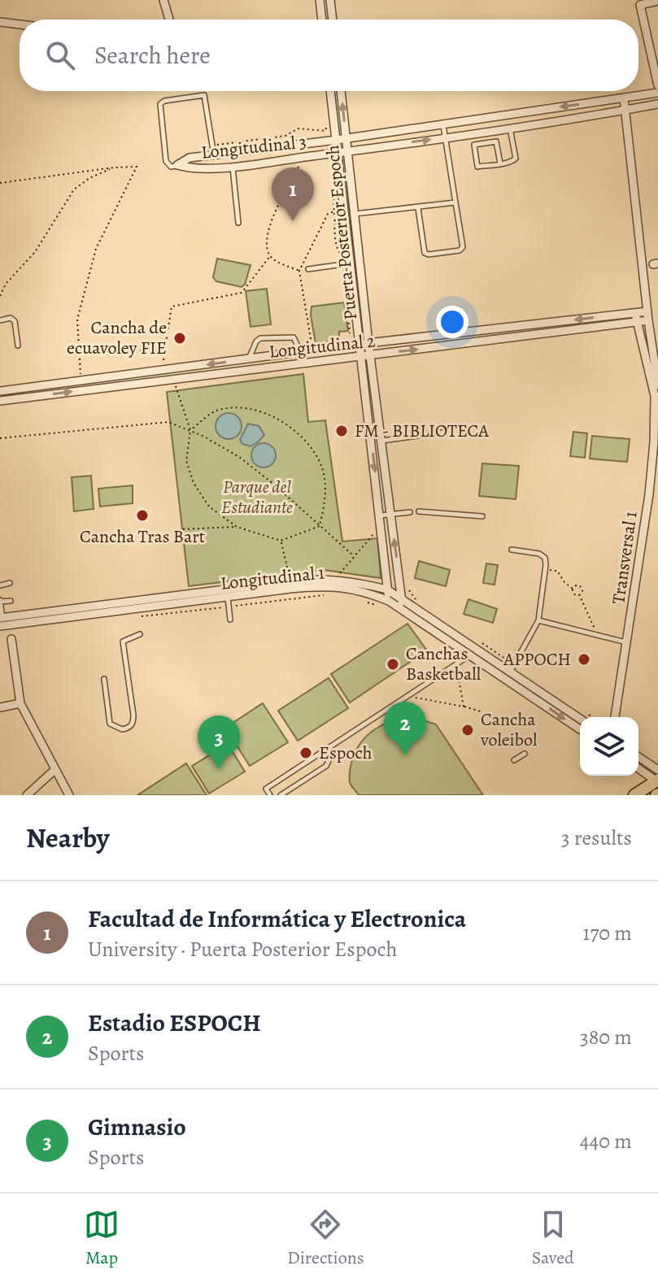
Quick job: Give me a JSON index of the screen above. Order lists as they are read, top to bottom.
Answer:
{
  "streets": {
    "street": [
      "Longitudinal 3",
      "Puerta Posterior Espoch",
      "Longitudinal 2",
      "Transversal 1",
      "Longitudinal 1"
    ]
  },
  "crossings": [
    ["Longitudinal 3", "Puerta Posterior Espoch"],
    ["Longitudinal 3", "Transversal 1"],
    ["Puerta Posterior Espoch", "Longitudinal 2"],
    ["Puerta Posterior Espoch", "Longitudinal 1"],
    ["Longitudinal 2", "Transversal 1"]
  ],
  "parks": ["Parque del Estudiante"],
  "places": [
    "Cancha de ecuavoley FIE",
    "FM - BIBLIOTECA",
    "Cancha Tras Bart",
    "APPOCH",
    "Canchas Basketball",
    "Cancha voleibol",
    "Espoch"
  ],
  "page": {
    "search": "Search here",
    "pins": ["1", "2", "3"],
    "heading": ["Nearby", "3 results"],
    "list": [
      {
        "mark": "1",
        "name": "Facultad de Informática y Electronica",
        "note": "University · Puerta Posterior Espoch",
        "value": "170 m"
      },
      {
        "mark": "2",
        "name": "Estadio ESPOCH",
        "note": "Sports",
        "value": "380 m"
      },
      {
        "mark": "3",
        "name": "Gimnasio",
        "note": "Sports",
        "value": "440 m"
      }
    ],
    "nav": ["Map", "Directions", "Saved"]
  }
}
